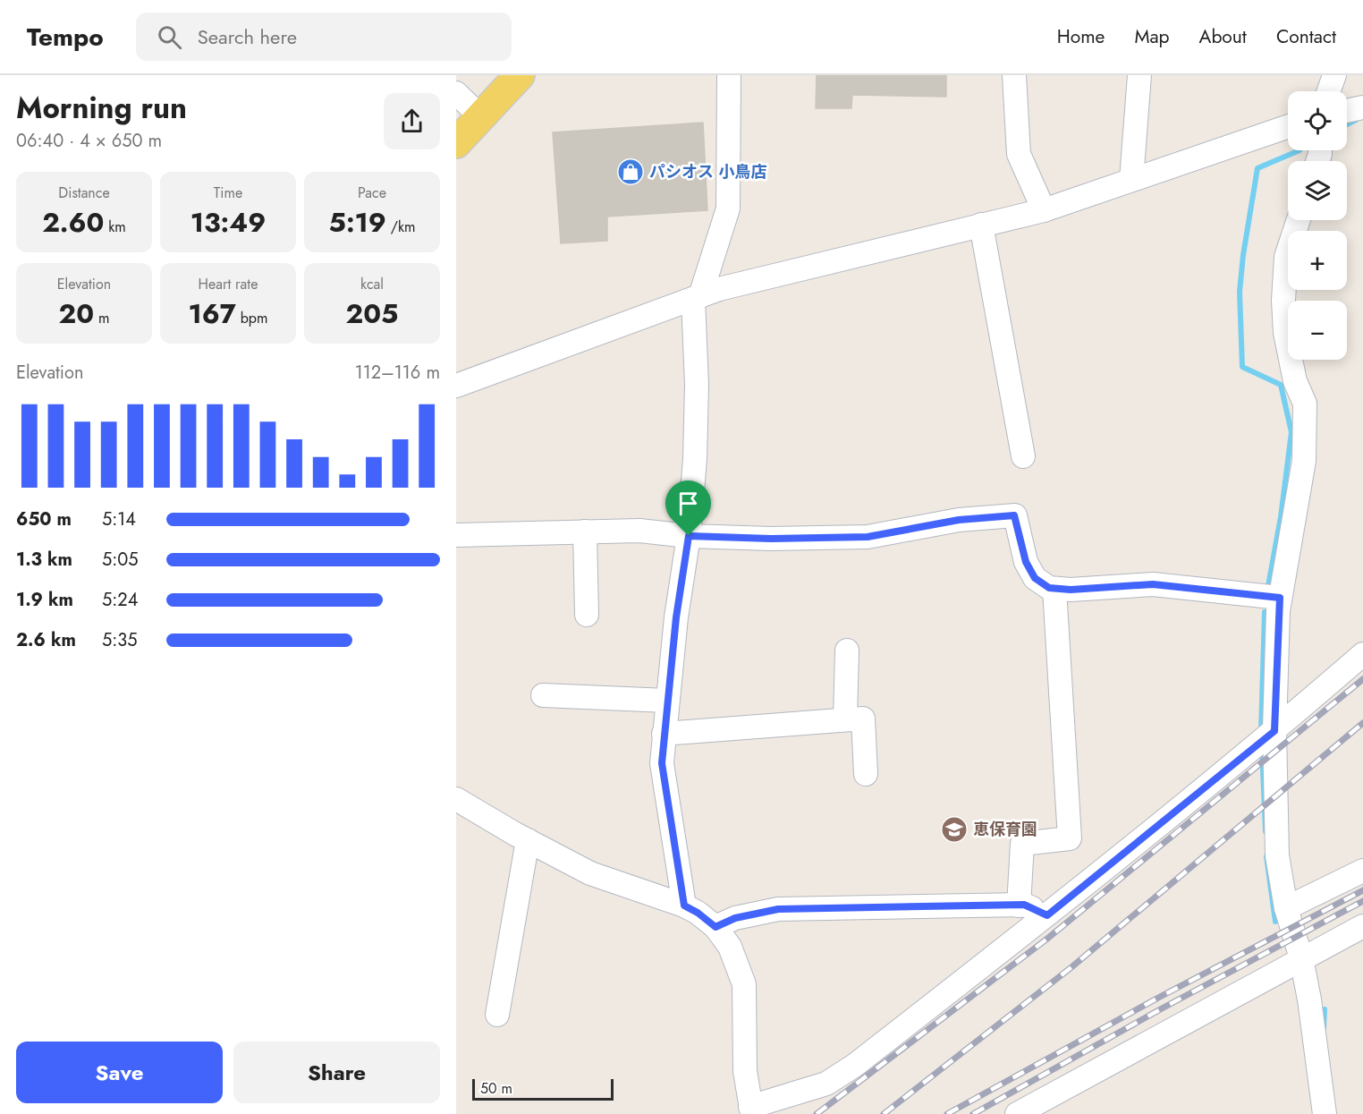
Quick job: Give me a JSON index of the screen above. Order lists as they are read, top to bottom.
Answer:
{
  "places": {
    "shop": ["パシオス 小鳥店"],
    "school or university": ["恵保育園"]
  },
  "scale_bar": "50 m",
  "page": {
    "header": "Tempo",
    "search": "Search here",
    "nav": [
      "Home",
      "Map",
      "About",
      "Contact"
    ],
    "heading": ["Morning run", "06:40 · 4 × 650 m"],
    "map_buttons": ["+", "−"],
    "stats": [
      ["Distance", "2.60 km"],
      ["Time", "13:49"],
      ["Pace", "5:19 /km"],
      ["Elevation", "20 m"],
      ["Heart rate", "167 bpm"],
      ["kcal", "205"]
    ],
    "chart": ["Elevation", "112–116 m"],
    "list": [
      {
        "name": "650 m",
        "note": "5:14"
      },
      {
        "name": "1.3 km",
        "note": "5:05"
      },
      {
        "name": "1.9 km",
        "note": "5:24"
      },
      {
        "name": "2.6 km",
        "note": "5:35"
      }
    ],
    "buttons": ["Save", "Share"],
    "scale": "50 m"
  }
}
